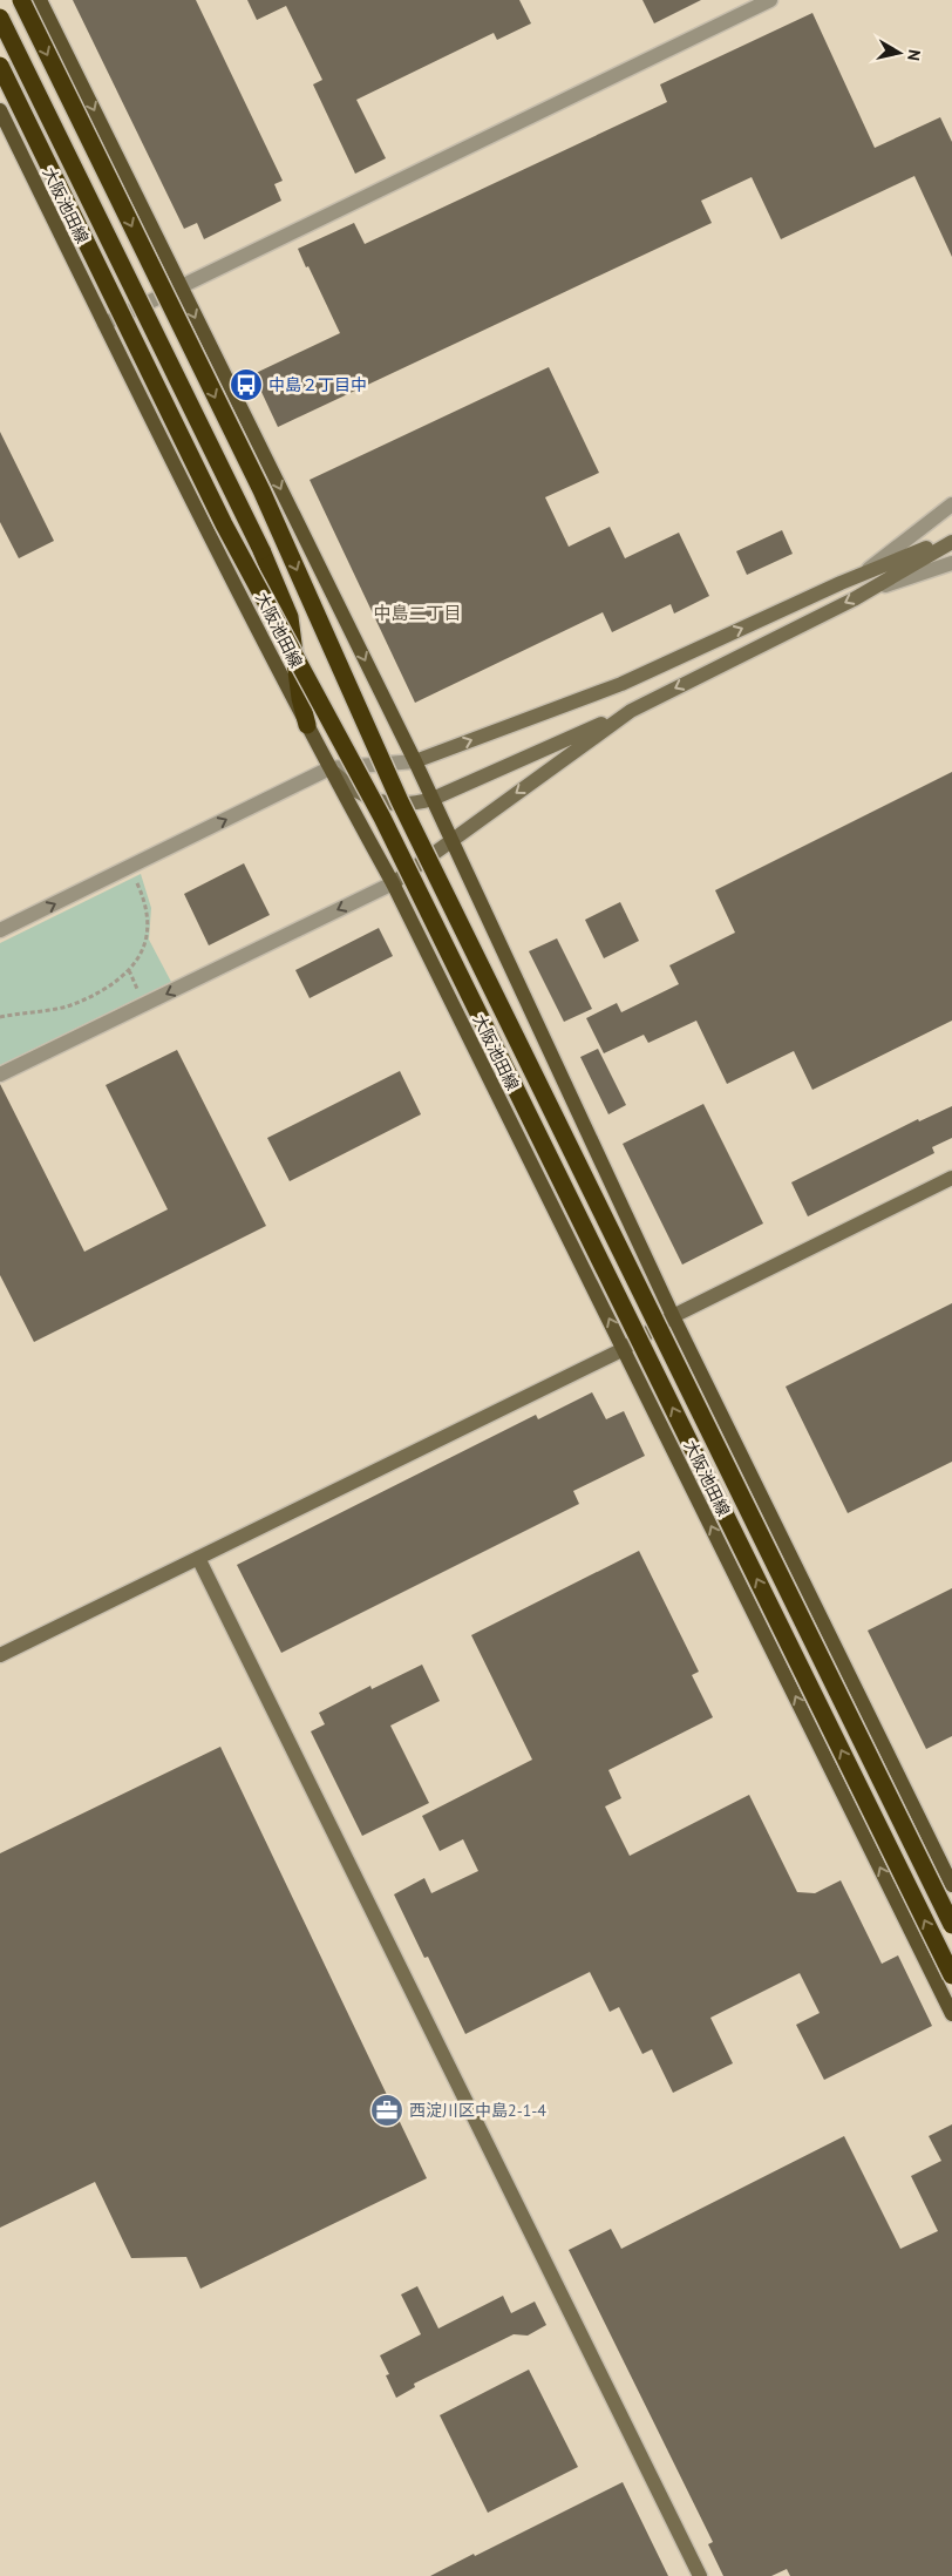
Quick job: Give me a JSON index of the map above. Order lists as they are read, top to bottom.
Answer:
{
  "streets": {
    "main road": ["大阪池田線"]
  },
  "districts": ["中島二丁目"],
  "places": {
    "bus stop": ["中島２丁目中"],
    "office": ["西淀川区中島2-1-4"]
  },
  "north": "right"
}
